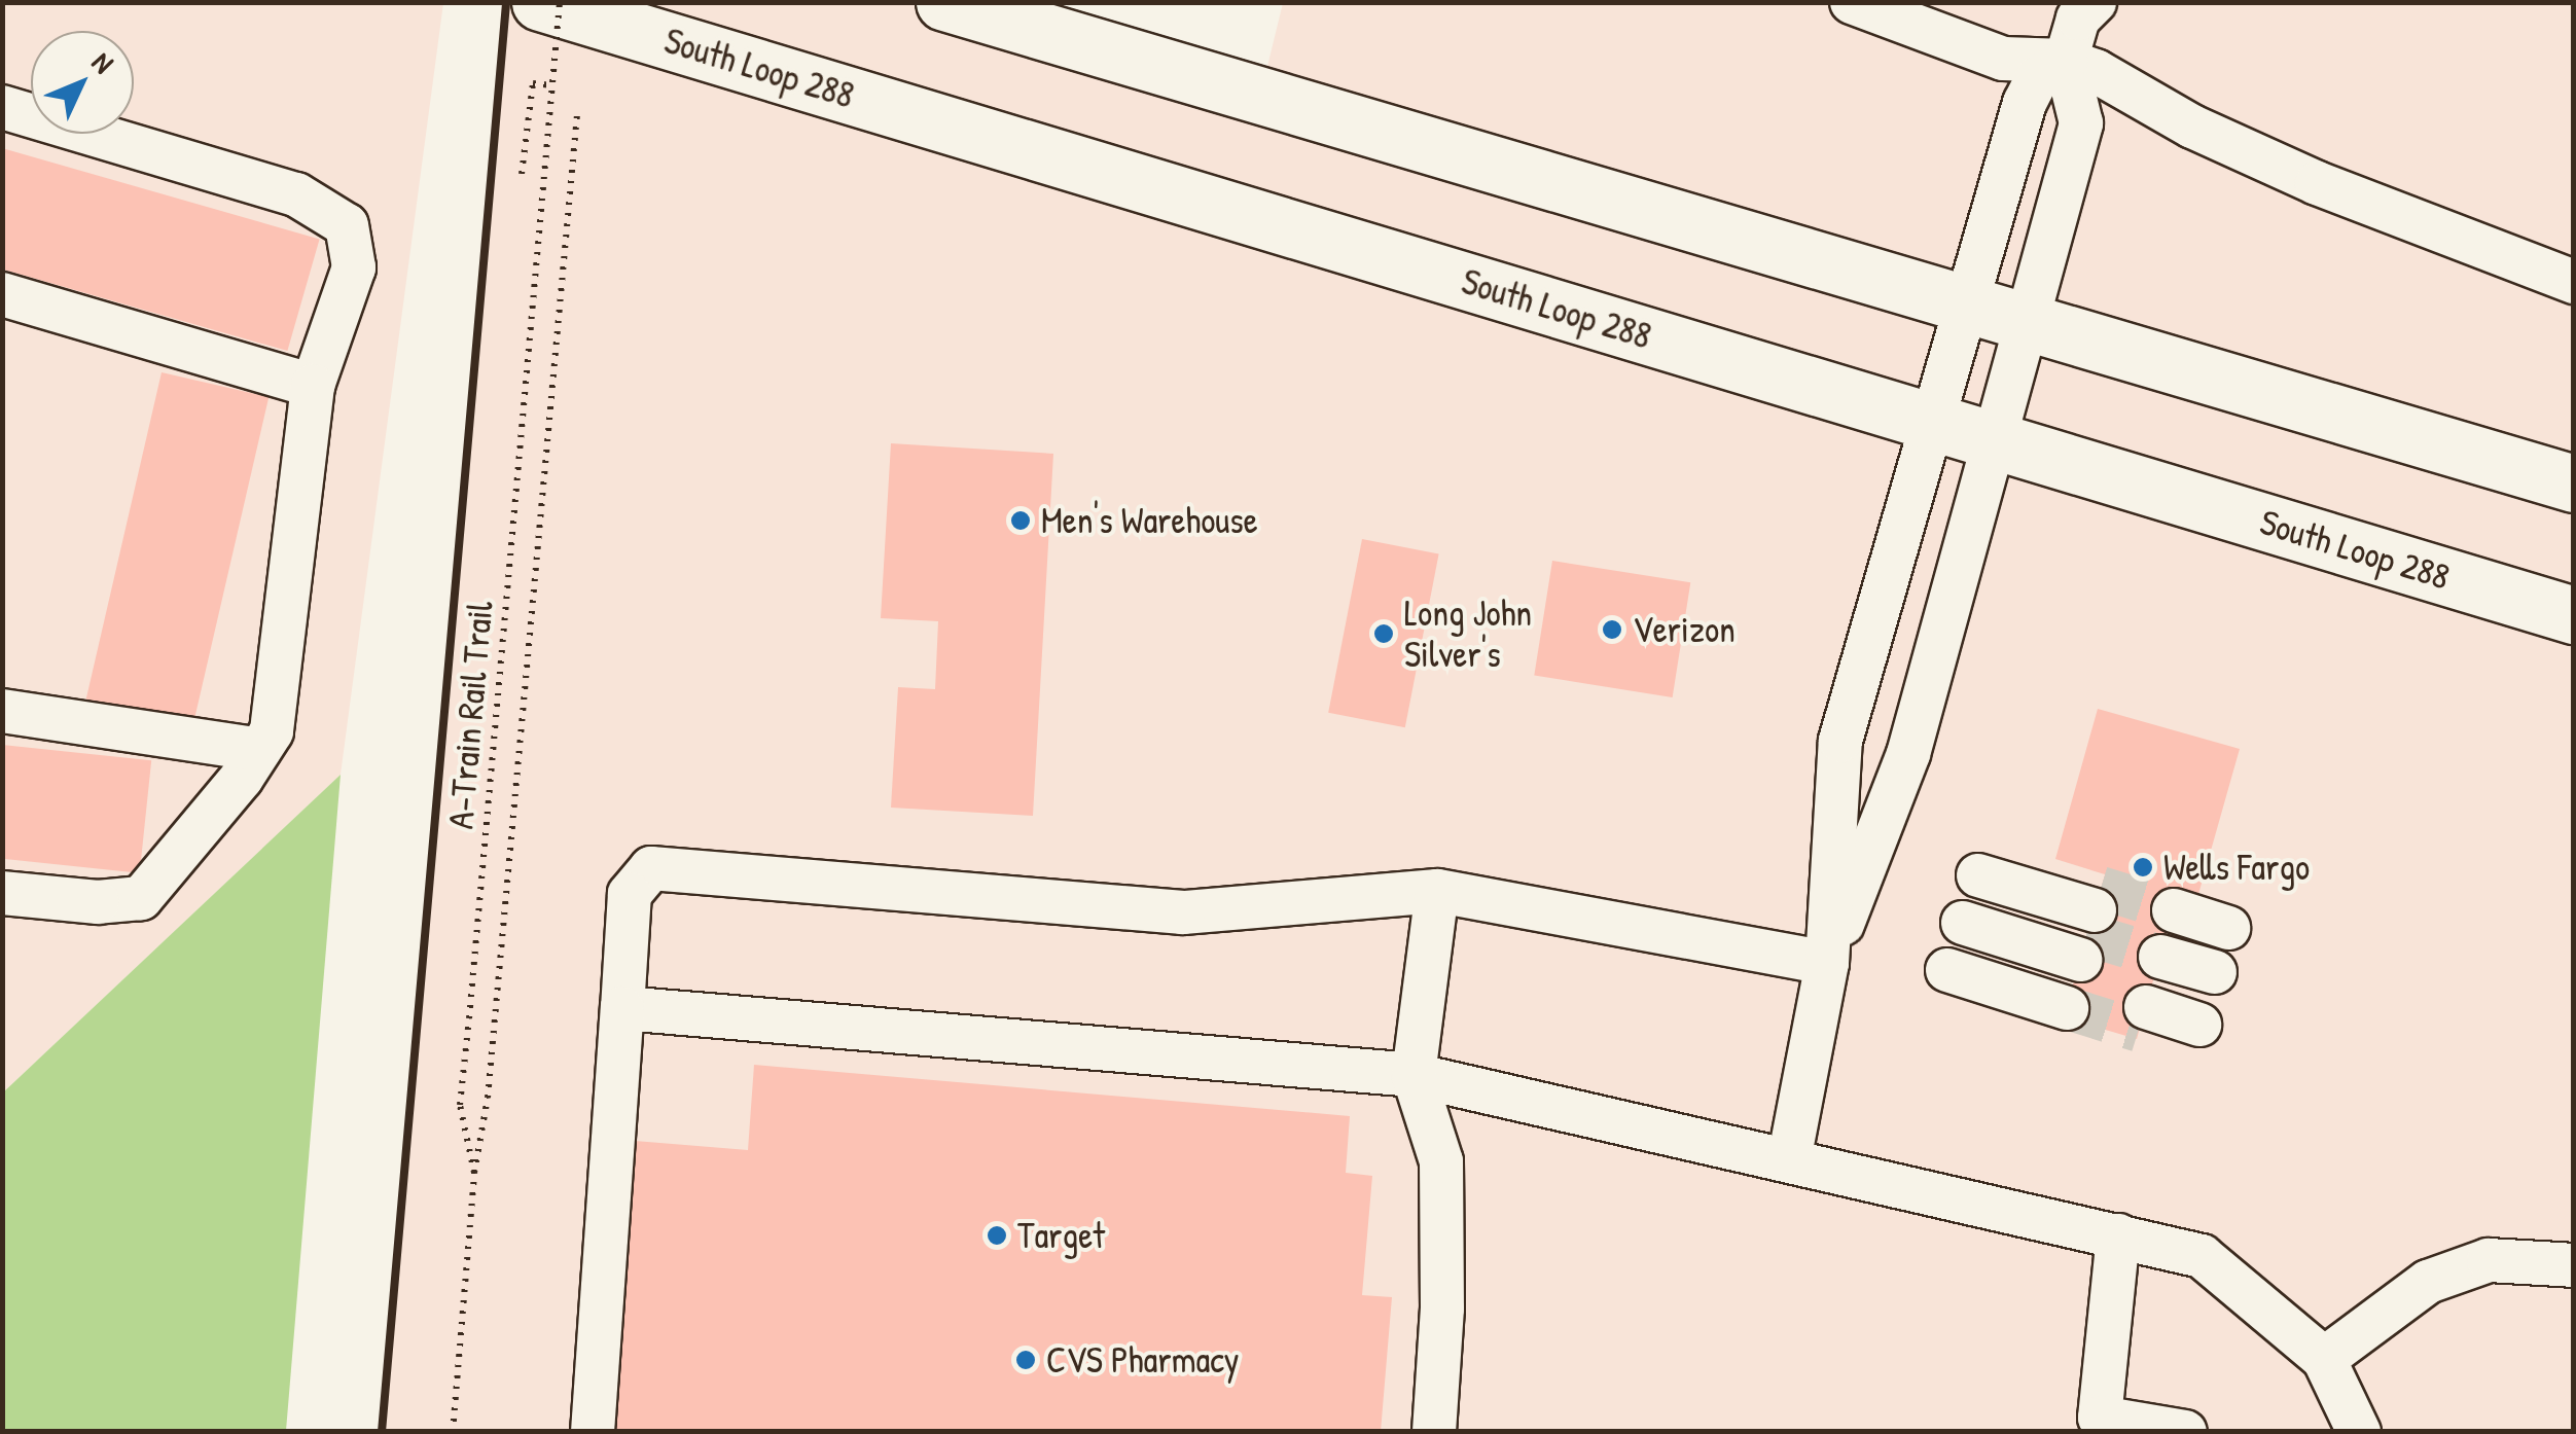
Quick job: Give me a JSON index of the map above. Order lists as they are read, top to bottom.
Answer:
{
  "streets": {
    "highway": ["South Loop 288"],
    "path": ["A-Train Rail Trail"]
  },
  "places": [
    "Men's Warehouse",
    "Verizon",
    "Long John Silver's",
    "Wells Fargo",
    "Target",
    "CVS Pharmacy"
  ],
  "north": "top right"
}
